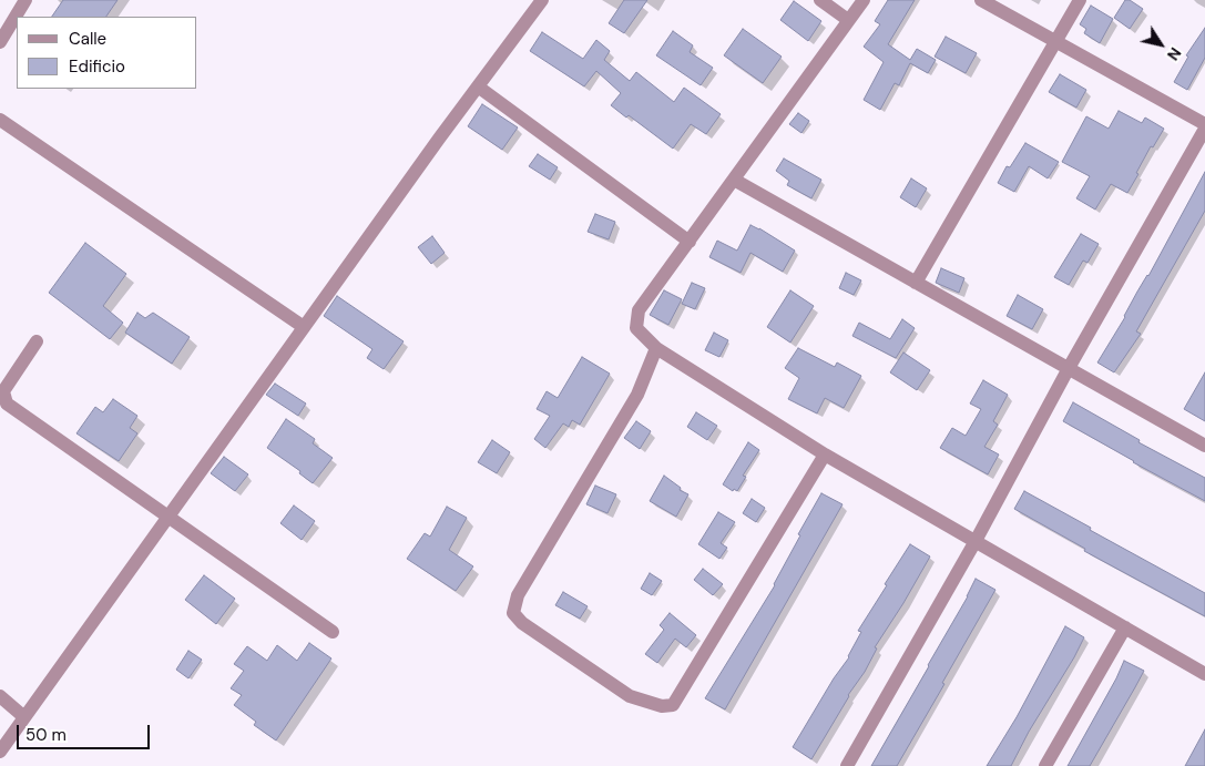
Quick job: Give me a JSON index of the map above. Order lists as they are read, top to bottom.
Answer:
{
  "legend": ["Calle", "Edificio"],
  "scale_bar": "50 m",
  "north": "bottom right"
}
